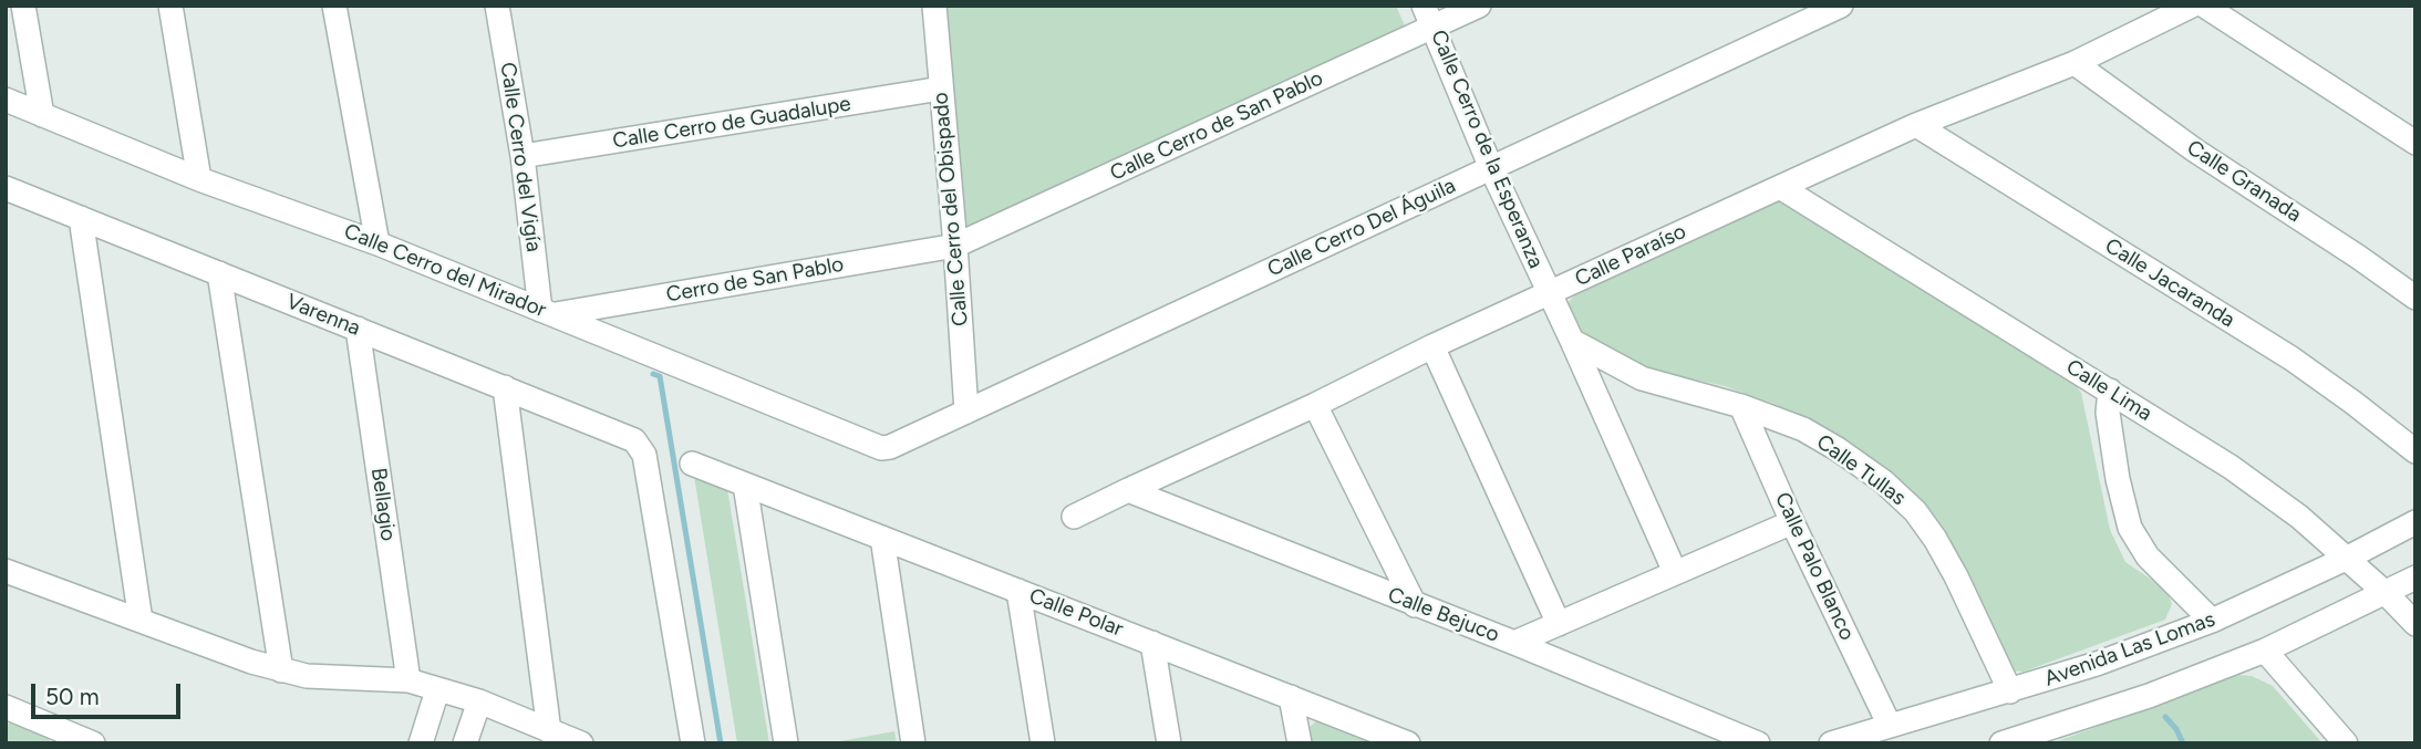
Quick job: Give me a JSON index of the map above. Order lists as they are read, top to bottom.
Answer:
{
  "streets": {
    "street": [
      "Calle Cerro de Guadalupe",
      "Calle Cerro de San Pablo",
      "Calle Cerro de la Esperanza",
      "Calle Cerro del Vigía",
      "Calle Granada",
      "Calle Cerro del Obispado",
      "Calle Cerro Del Águila",
      "Calle Paraíso",
      "Calle Cerro del Mirador",
      "Cerro de San Pablo",
      "Calle Jacaranda",
      "Varenna",
      "Calle Lima",
      "Calle Tullas",
      "Bellagio",
      "Calle Palo Blanco",
      "Calle Polar",
      "Calle Bejuco",
      "Avenida Las Lomas"
    ]
  },
  "crossings": [
    ["Calle Cerro de Guadalupe", "Calle Cerro del Vigía"],
    ["Calle Cerro de Guadalupe", "Calle Cerro del Obispado"],
    ["Calle Cerro de San Pablo", "Calle Cerro de la Esperanza"],
    ["Calle Cerro de San Pablo", "Calle Cerro del Obispado"],
    ["Calle Cerro de San Pablo", "Cerro de San Pablo"],
    ["Calle Cerro de la Esperanza", "Calle Cerro Del Águila"],
    ["Calle Cerro de la Esperanza", "Calle Paraíso"],
    ["Calle Cerro de la Esperanza", "Calle Tullas"],
    ["Calle Cerro del Vigía", "Calle Cerro del Mirador"],
    ["Calle Cerro del Vigía", "Cerro de San Pablo"],
    ["Calle Granada", "Calle Paraíso"],
    ["Calle Cerro del Obispado", "Calle Cerro Del Águila"],
    ["Calle Cerro del Obispado", "Cerro de San Pablo"],
    ["Calle Cerro Del Águila", "Calle Cerro del Mirador"],
    ["Calle Paraíso", "Calle Jacaranda"],
    ["Calle Paraíso", "Calle Lima"],
    ["Calle Paraíso", "Calle Bejuco"],
    ["Calle Cerro del Mirador", "Cerro de San Pablo"],
    ["Varenna", "Bellagio"],
    ["Calle Lima", "Avenida Las Lomas"],
    ["Calle Tullas", "Calle Palo Blanco"],
    ["Calle Tullas", "Avenida Las Lomas"],
    ["Calle Palo Blanco", "Avenida Las Lomas"]
  ],
  "scale_bar": "50 m"
}
